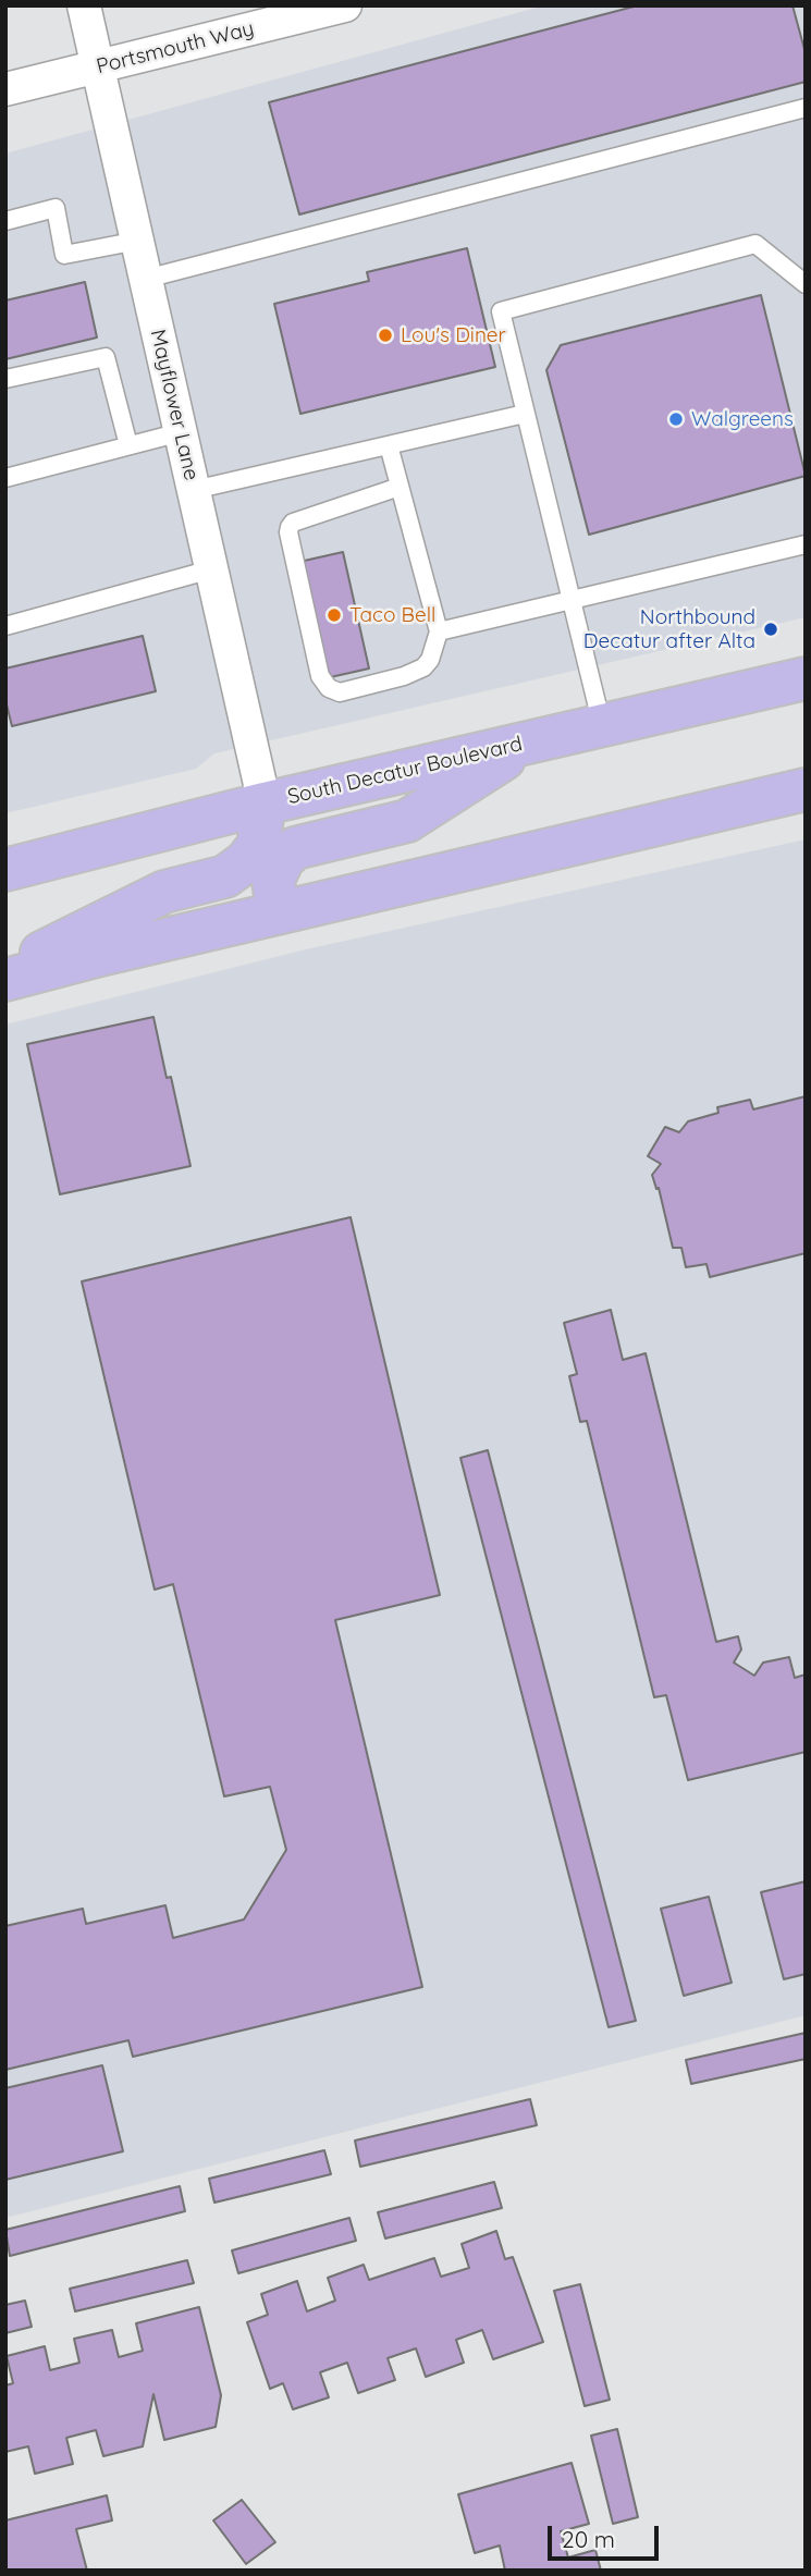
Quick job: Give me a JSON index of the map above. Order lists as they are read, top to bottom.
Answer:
{
  "streets": {
    "main road": ["South Decatur Boulevard"],
    "street": ["Portsmouth Way", "Mayflower Lane"]
  },
  "crossings": [
    ["Portsmouth Way", "Mayflower Lane"],
    ["Mayflower Lane", "South Decatur Boulevard"]
  ],
  "places": [
    "Lou's Diner",
    "Walgreens",
    "Taco Bell",
    "Northbound Decatur after Alta"
  ],
  "scale_bar": "20 m"
}
